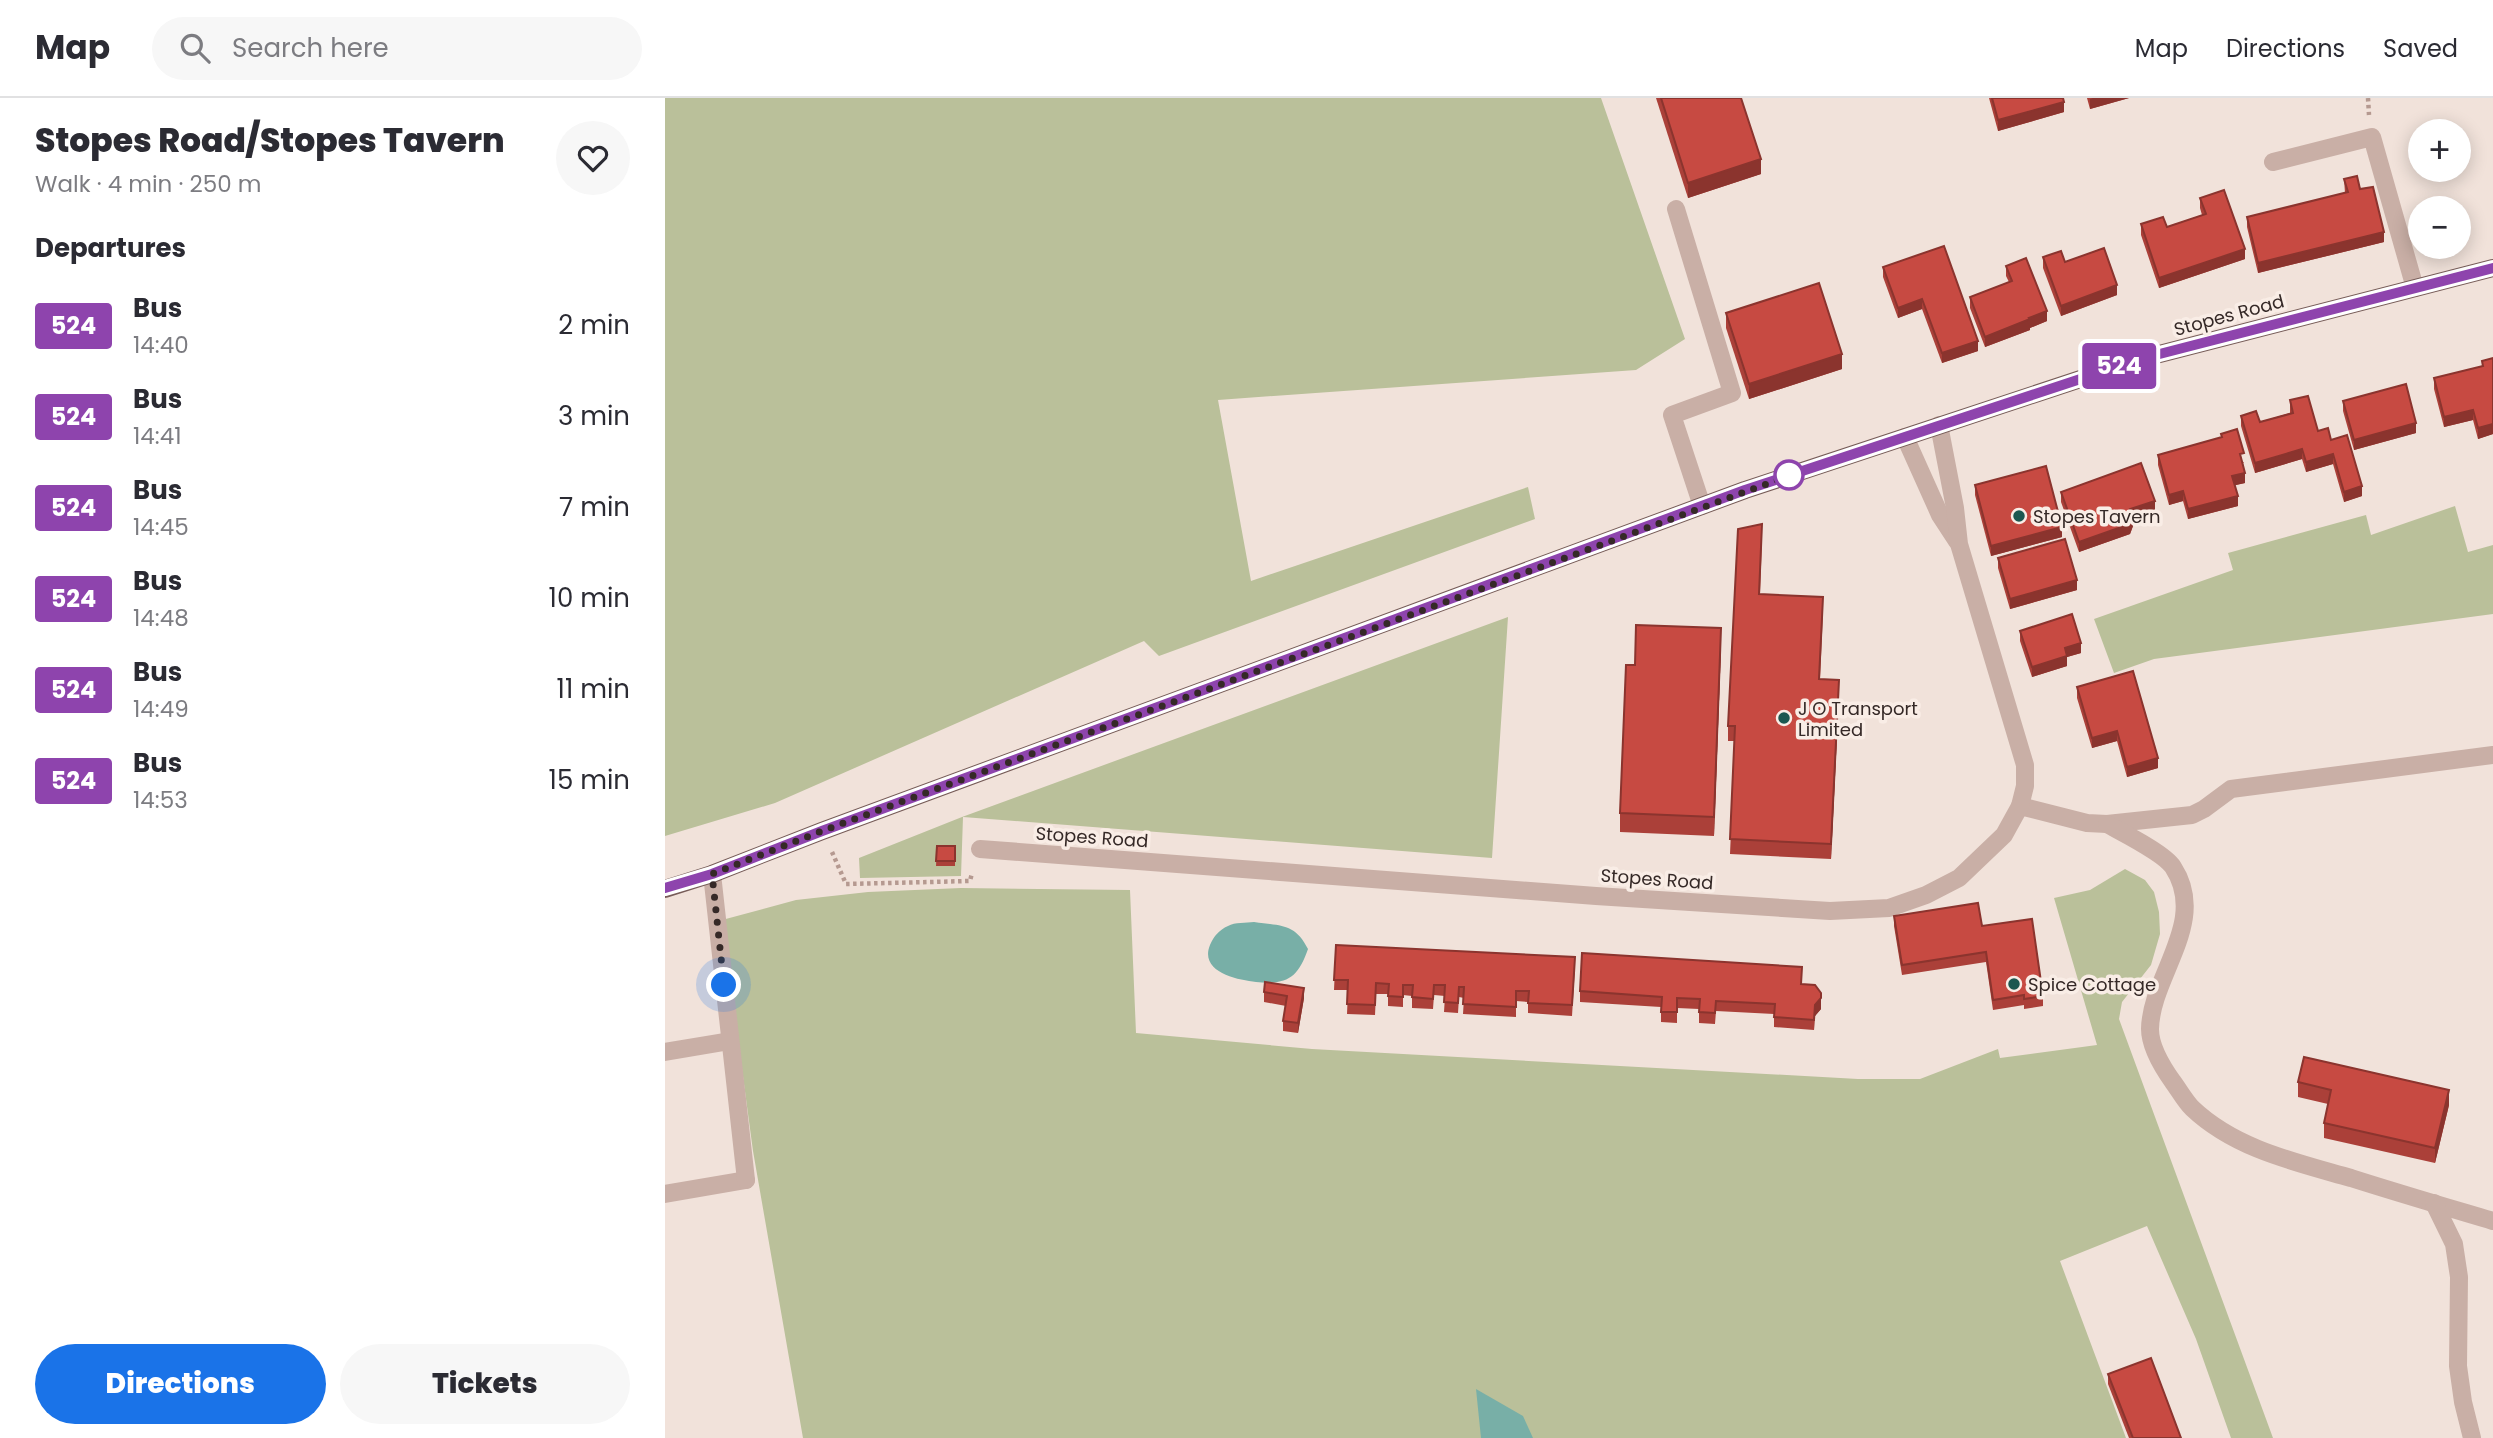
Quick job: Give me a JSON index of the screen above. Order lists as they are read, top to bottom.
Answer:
{
  "streets": {
    "main road": ["Stopes Road"]
  },
  "places": ["Stopes Tavern", "J O Transport Limited", "Spice Cottage"],
  "lines": ["bus line 524"],
  "page": {
    "header": "Map",
    "search": "Search here",
    "nav": ["Map", "Directions", "Saved"],
    "heading": [
      ["Stopes Road/Stopes Tavern", "Walk · 4 min · 250 m"],
      "Departures"
    ],
    "on_map": "524",
    "map_buttons": ["+", "−"],
    "list": [
      {
        "mark": "524",
        "name": "Bus",
        "note": "14:40",
        "value": "2 min"
      },
      {
        "mark": "524",
        "name": "Bus",
        "note": "14:41",
        "value": "3 min"
      },
      {
        "mark": "524",
        "name": "Bus",
        "note": "14:45",
        "value": "7 min"
      },
      {
        "mark": "524",
        "name": "Bus",
        "note": "14:48",
        "value": "10 min"
      },
      {
        "mark": "524",
        "name": "Bus",
        "note": "14:49",
        "value": "11 min"
      },
      {
        "mark": "524",
        "name": "Bus",
        "note": "14:53",
        "value": "15 min"
      }
    ],
    "buttons": ["Directions", "Tickets"]
  }
}
